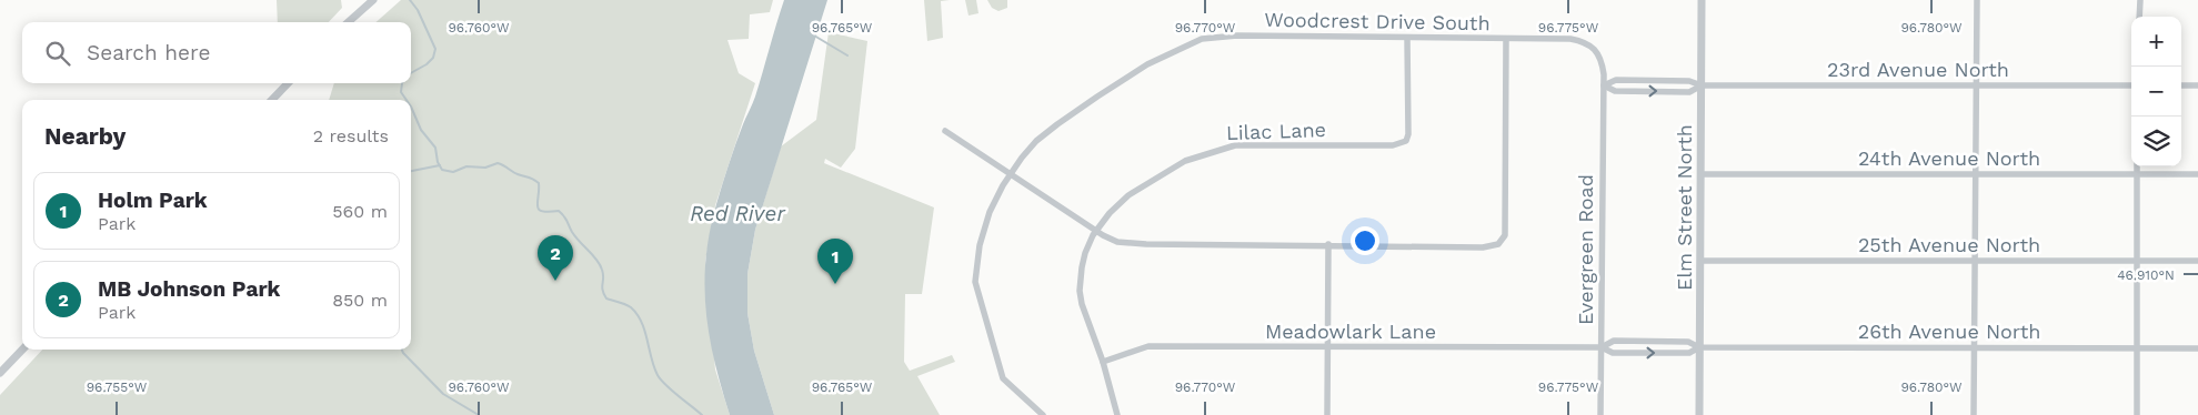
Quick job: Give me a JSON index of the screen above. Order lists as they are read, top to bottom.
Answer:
{
  "streets": {
    "street": [
      "Woodcrest Drive South",
      "23rd Avenue North",
      "Lilac Lane",
      "24th Avenue North",
      "Elm Street North",
      "25th Avenue North",
      "Evergreen Road",
      "Meadowlark Lane",
      "26th Avenue North"
    ]
  },
  "crossings": [
    ["Woodcrest Drive South", "Lilac Lane"],
    ["Woodcrest Drive South", "Evergreen Road"],
    ["23rd Avenue North", "Elm Street North"],
    ["Lilac Lane", "Meadowlark Lane"],
    ["24th Avenue North", "Elm Street North"],
    ["Elm Street North", "25th Avenue North"],
    ["Elm Street North", "Meadowlark Lane"],
    ["Elm Street North", "26th Avenue North"],
    ["Evergreen Road", "Meadowlark Lane"],
    ["Meadowlark Lane", "26th Avenue North"]
  ],
  "water": ["Red River"],
  "page": {
    "map_buttons": ["+", "−"],
    "search": "Search here",
    "heading": ["Nearby", "2 results"],
    "list": [
      {
        "mark": "1",
        "name": "Holm Park",
        "note": "Park",
        "value": "560 m"
      },
      {
        "mark": "2",
        "name": "MB Johnson Park",
        "note": "Park",
        "value": "850 m"
      }
    ],
    "pins": ["2", "1"]
  },
  "coordinates": [
    "96.760°W",
    "96.765°W",
    "96.770°W",
    "96.775°W",
    "96.780°W",
    "46.910°N",
    "96.755°W"
  ]
}
